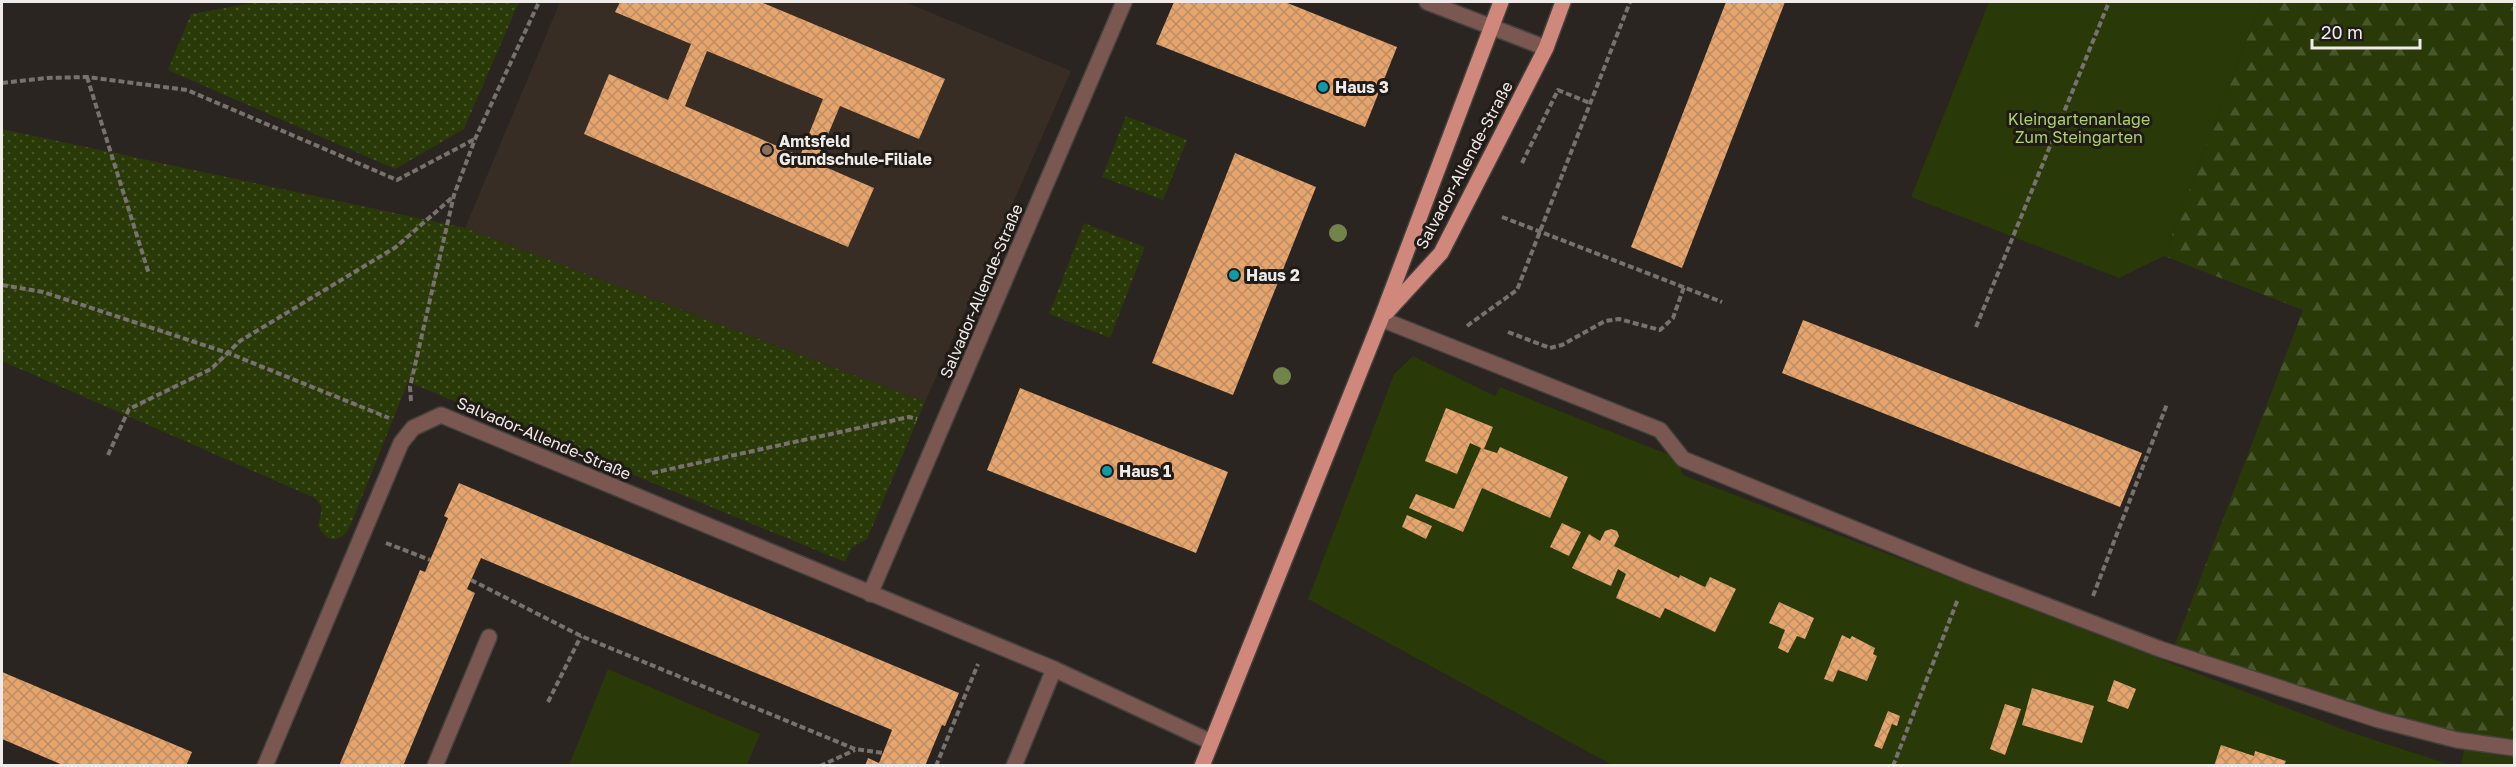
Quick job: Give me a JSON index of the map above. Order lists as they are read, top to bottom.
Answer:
{
  "streets": {
    "main road": ["Salvador-Allende-Straße"]
  },
  "parks": ["Kleingartenanlage Zum Steingarten"],
  "places": [
    "Haus 3",
    "Amtsfeld Grundschule-Filiale",
    "Haus 2",
    "Haus 1"
  ],
  "scale_bar": "20 m"
}
